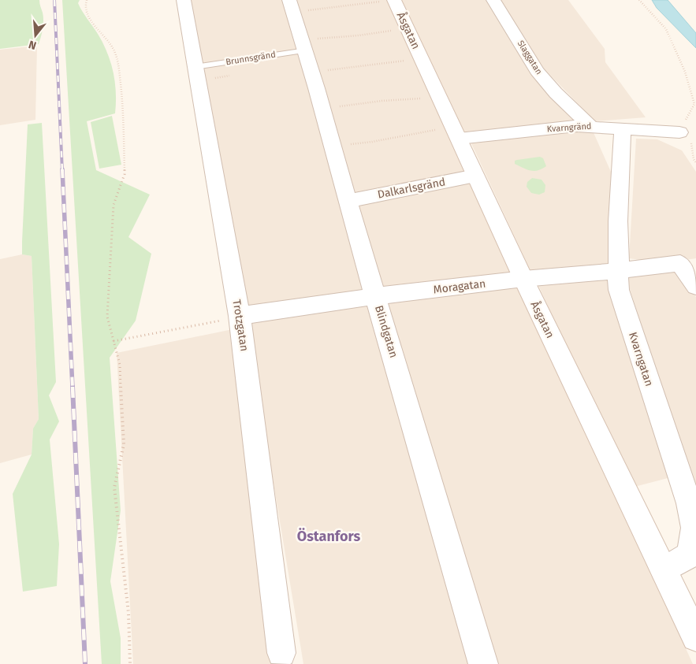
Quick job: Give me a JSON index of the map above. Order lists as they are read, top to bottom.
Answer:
{
  "streets": {
    "street": [
      "Åsgatan",
      "Slaggatan",
      "Kvarngränd",
      "Dalkarlsgränd",
      "Moragatan",
      "Trotzgatan",
      "Blindgatan",
      "Kvarngatan"
    ],
    "lane": ["Brunnsgränd"]
  },
  "crossings": [
    ["Åsgatan", "Kvarngränd"],
    ["Åsgatan", "Dalkarlsgränd"],
    ["Åsgatan", "Moragatan"],
    ["Åsgatan", "Kvarngatan"],
    ["Slaggatan", "Kvarngränd"],
    ["Brunnsgränd", "Trotzgatan"],
    ["Brunnsgränd", "Blindgatan"],
    ["Kvarngränd", "Kvarngatan"],
    ["Dalkarlsgränd", "Blindgatan"],
    ["Moragatan", "Trotzgatan"],
    ["Moragatan", "Blindgatan"],
    ["Moragatan", "Kvarngatan"]
  ],
  "districts": ["Östanfors"],
  "north": "bottom"
}
